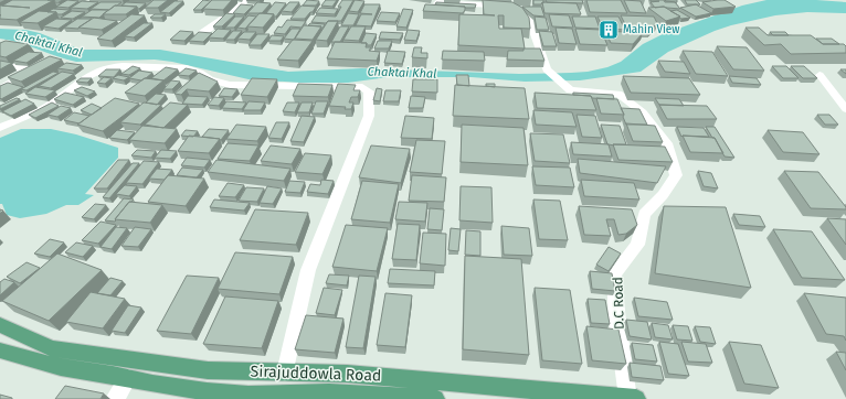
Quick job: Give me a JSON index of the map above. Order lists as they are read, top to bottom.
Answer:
{
  "streets": {
    "main road": ["Sirajuddowla Road"],
    "street": ["D.C Road"]
  },
  "crossings": [
    ["D.C Road", "Sirajuddowla Road"]
  ],
  "water": ["Chaktai Khal"],
  "places": {
    "building": ["Mahin View"]
  }
}
